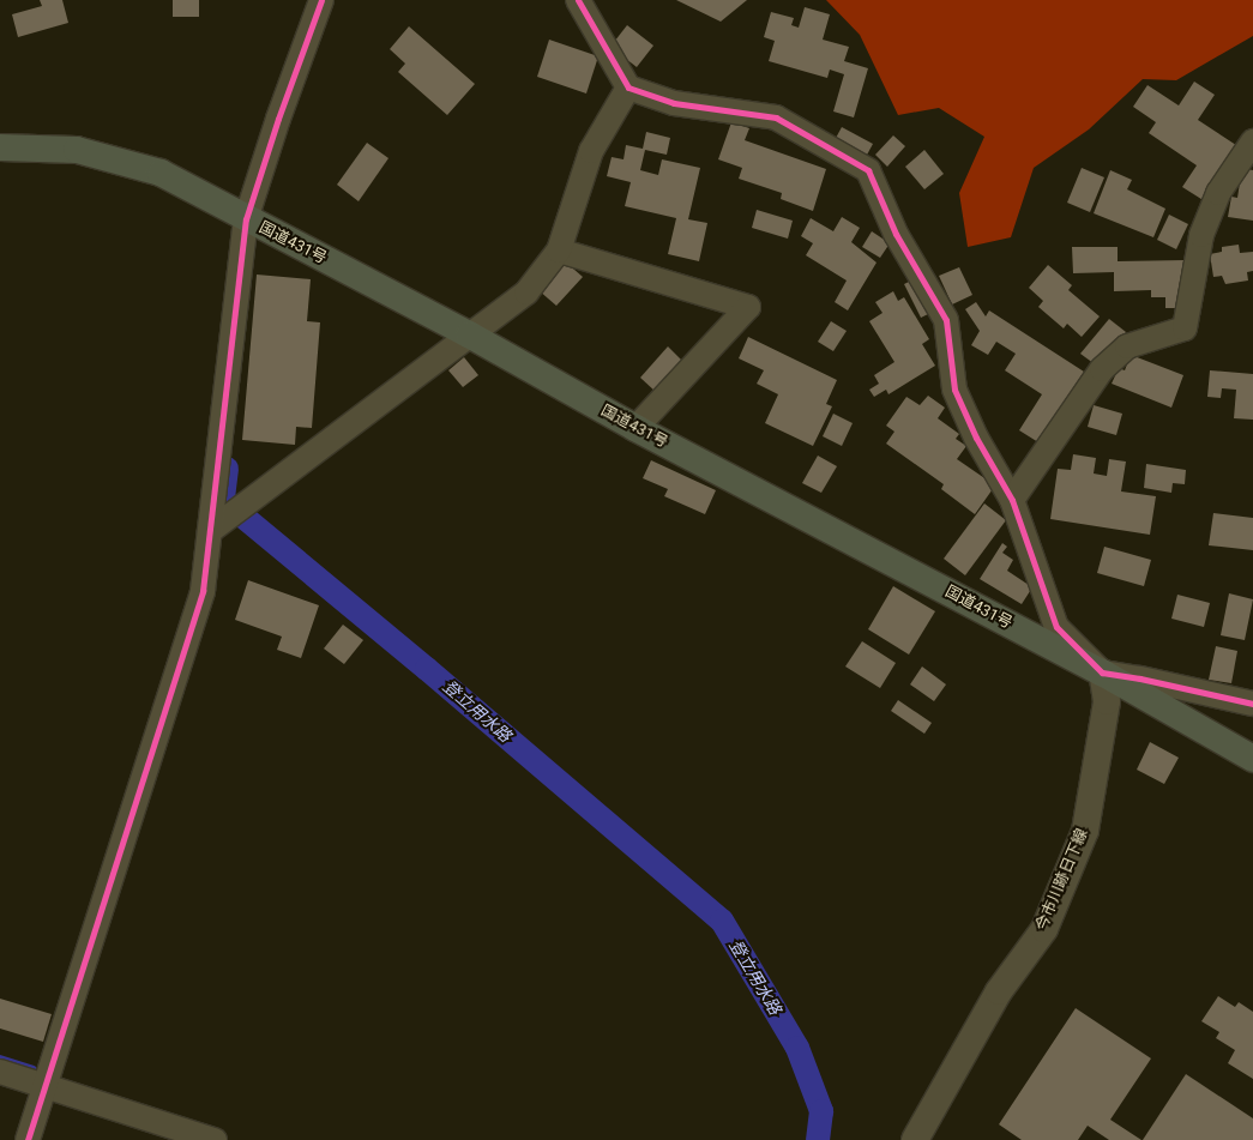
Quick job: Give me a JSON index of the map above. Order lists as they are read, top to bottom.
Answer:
{
  "streets": {
    "highway": ["国道431号"],
    "street": ["今市川跡日下線"]
  },
  "crossings": [
    ["国道431号", "今市川跡日下線"]
  ],
  "water": ["登立用水路"]
}
